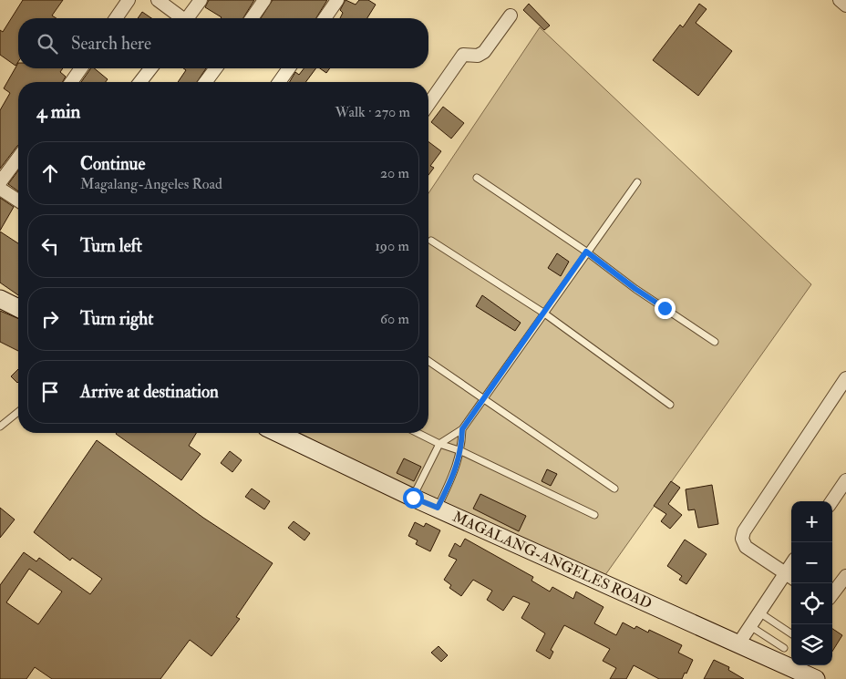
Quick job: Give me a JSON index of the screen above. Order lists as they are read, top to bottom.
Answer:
{
  "streets": {
    "main road": ["MAGALANG-ANGELES ROAD"]
  },
  "page": {
    "search": "Search here",
    "heading": ["4 min", "Walk · 270 m"],
    "list": [
      ["Continue", "Magalang-Angeles Road", "20 m"],
      ["Turn left", "190 m"],
      ["Turn right", "60 m"],
      "Arrive at destination"
    ],
    "map_buttons": ["+", "−"]
  }
}
